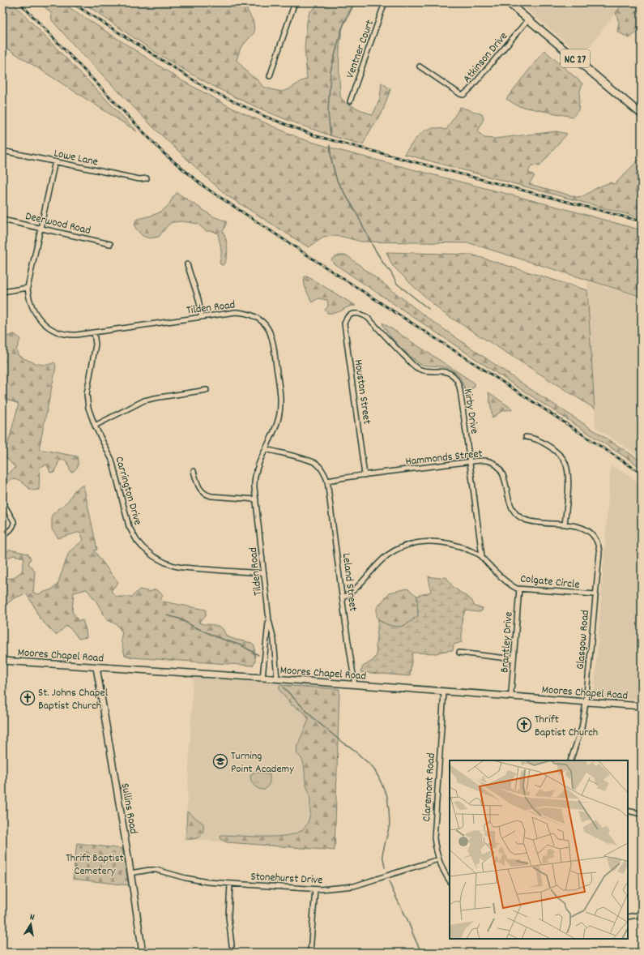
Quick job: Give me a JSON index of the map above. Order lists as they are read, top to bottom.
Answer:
{
  "streets": {
    "main road": ["NC 27", "Moores Chapel Road", "Sullins Road"],
    "street": [
      "Ventner Court",
      "Atkinson Drive",
      "Lowe Lane",
      "Deerwood Road",
      "Tilden Road",
      "Houston Street",
      "Kirby Drive",
      "Hammonds Street",
      "Carrington Drive",
      "Colgate Circle",
      "Leland Street",
      "Glasgow Road",
      "Brantley Drive",
      "Claremont Road",
      "Stonehurst Drive"
    ]
  },
  "crossings": [
    ["Atkinson Drive", "NC 27"],
    ["Lowe Lane", "Tilden Road"],
    ["Deerwood Road", "Tilden Road"],
    ["Tilden Road", "Carrington Drive"],
    ["Tilden Road", "Moores Chapel Road"],
    ["Houston Street", "Kirby Drive"],
    ["Houston Street", "Hammonds Street"],
    ["Kirby Drive", "Hammonds Street"],
    ["Kirby Drive", "Colgate Circle"],
    ["Hammonds Street", "Leland Street"],
    ["Hammonds Street", "Glasgow Road"],
    ["Colgate Circle", "Leland Street"],
    ["Colgate Circle", "Glasgow Road"],
    ["Colgate Circle", "Brantley Drive"],
    ["Leland Street", "Moores Chapel Road"],
    ["Glasgow Road", "Moores Chapel Road"],
    ["Brantley Drive", "Moores Chapel Road"],
    ["Moores Chapel Road", "Claremont Road"],
    ["Moores Chapel Road", "Sullins Road"],
    ["Claremont Road", "Stonehurst Drive"],
    ["Sullins Road", "Stonehurst Drive"]
  ],
  "parks": ["Thrift Baptist Cemetery"],
  "places": {
    "church": ["St. Johns Chapel Baptist Church", "Thrift Baptist Church"],
    "school or university": ["Turning Point Academy"]
  },
  "north": "top"
}
